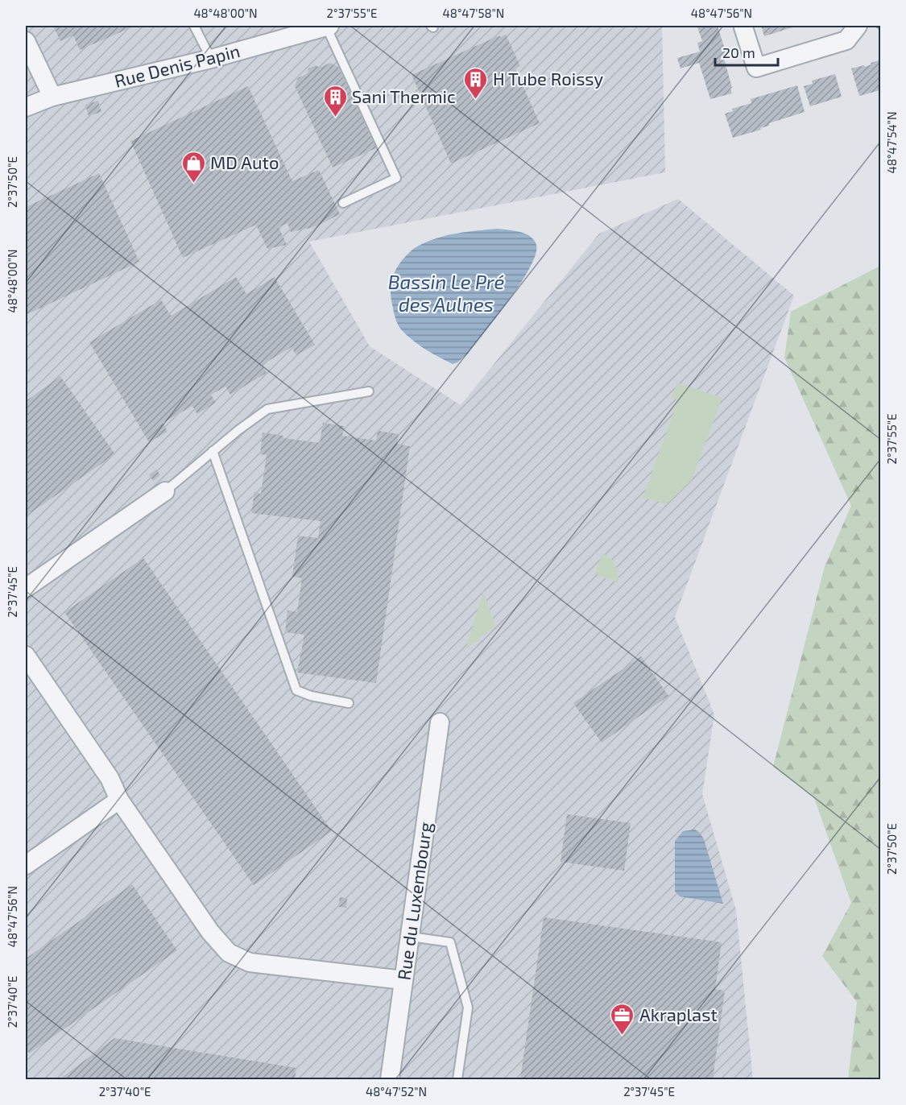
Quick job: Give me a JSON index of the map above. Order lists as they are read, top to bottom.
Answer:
{
  "streets": {
    "street": ["Rue Denis Papin", "Rue du Luxembourg"]
  },
  "water": ["Bassin Le Pré des Aulnes"],
  "places": {
    "building": ["H Tube Roissy", "Sani Thermic"],
    "shop": ["MD Auto"],
    "office": ["Akraplast"]
  },
  "scale_bar": "20 m",
  "coordinates": [
    "48°48'00\"N",
    "2°37'55\"E",
    "48°47'58\"N",
    "48°47'56\"N",
    "48°47'54\"N",
    "2°37'50\"E",
    "2°37'45\"E",
    "2°37'40\"E",
    "48°47'52\"N"
  ]
}
